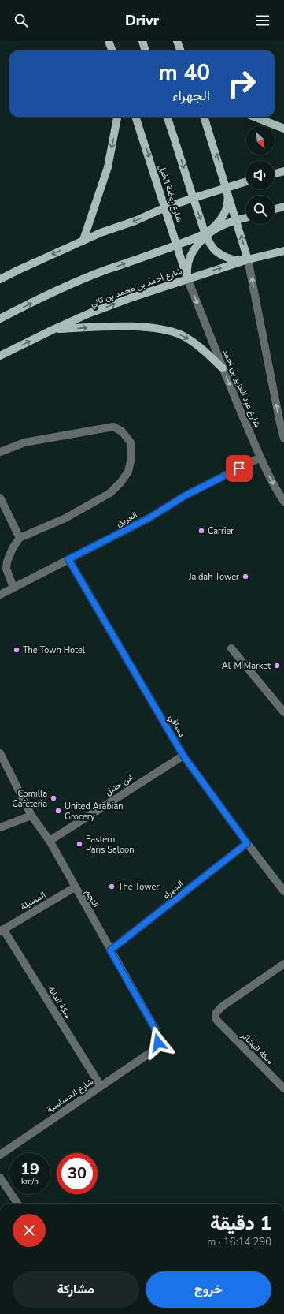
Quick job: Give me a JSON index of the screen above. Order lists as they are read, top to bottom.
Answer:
{
  "streets": {
    "main road": ["شارع روضة الخيل", "شارع أحمد بن محمد بن ثاني"],
    "street": [
      "شارع عبد العزيز بن احمد",
      "العريق",
      "مسافي",
      "ابن حنبل",
      "الجهراء",
      "النجم",
      "المسيلة",
      "سكة الدانة",
      "سكة البشائر",
      "شارع الجساسية"
    ]
  },
  "crossings": [
    ["شارع روضة الخيل", "شارع أحمد بن محمد بن ثاني"],
    ["شارع روضة الخيل", "شارع عبد العزيز بن احمد"],
    ["شارع أحمد بن محمد بن ثاني", "شارع عبد العزيز بن احمد"],
    ["شارع عبد العزيز بن احمد", "العريق"],
    ["العريق", "مسافي"],
    ["مسافي", "ابن حنبل"],
    ["مسافي", "الجهراء"],
    ["ابن حنبل", "النجم"],
    ["الجهراء", "النجم"],
    ["النجم", "المسيلة"],
    ["النجم", "شارع الجساسية"],
    ["المسيلة", "سكة الدانة"],
    ["سكة الدانة", "شارع الجساسية"]
  ],
  "places": [
    "Carrier",
    "Jaidah Tower",
    "The Town Hotel",
    "Al-M Market",
    "Comilla Cafeteria",
    "United Arabian Grocery",
    "Eastern Paris Saloon",
    "The Tower"
  ],
  "north": "bottom right",
  "page": {
    "header": "Drivr",
    "turn": ["40 m", "الجهراء"],
    "speed": "19 km/h",
    "limit": "30",
    "heading": ["1 دقيقة", "290 m · 16:14"],
    "buttons": ["خروج", "مشاركة"]
  }
}
